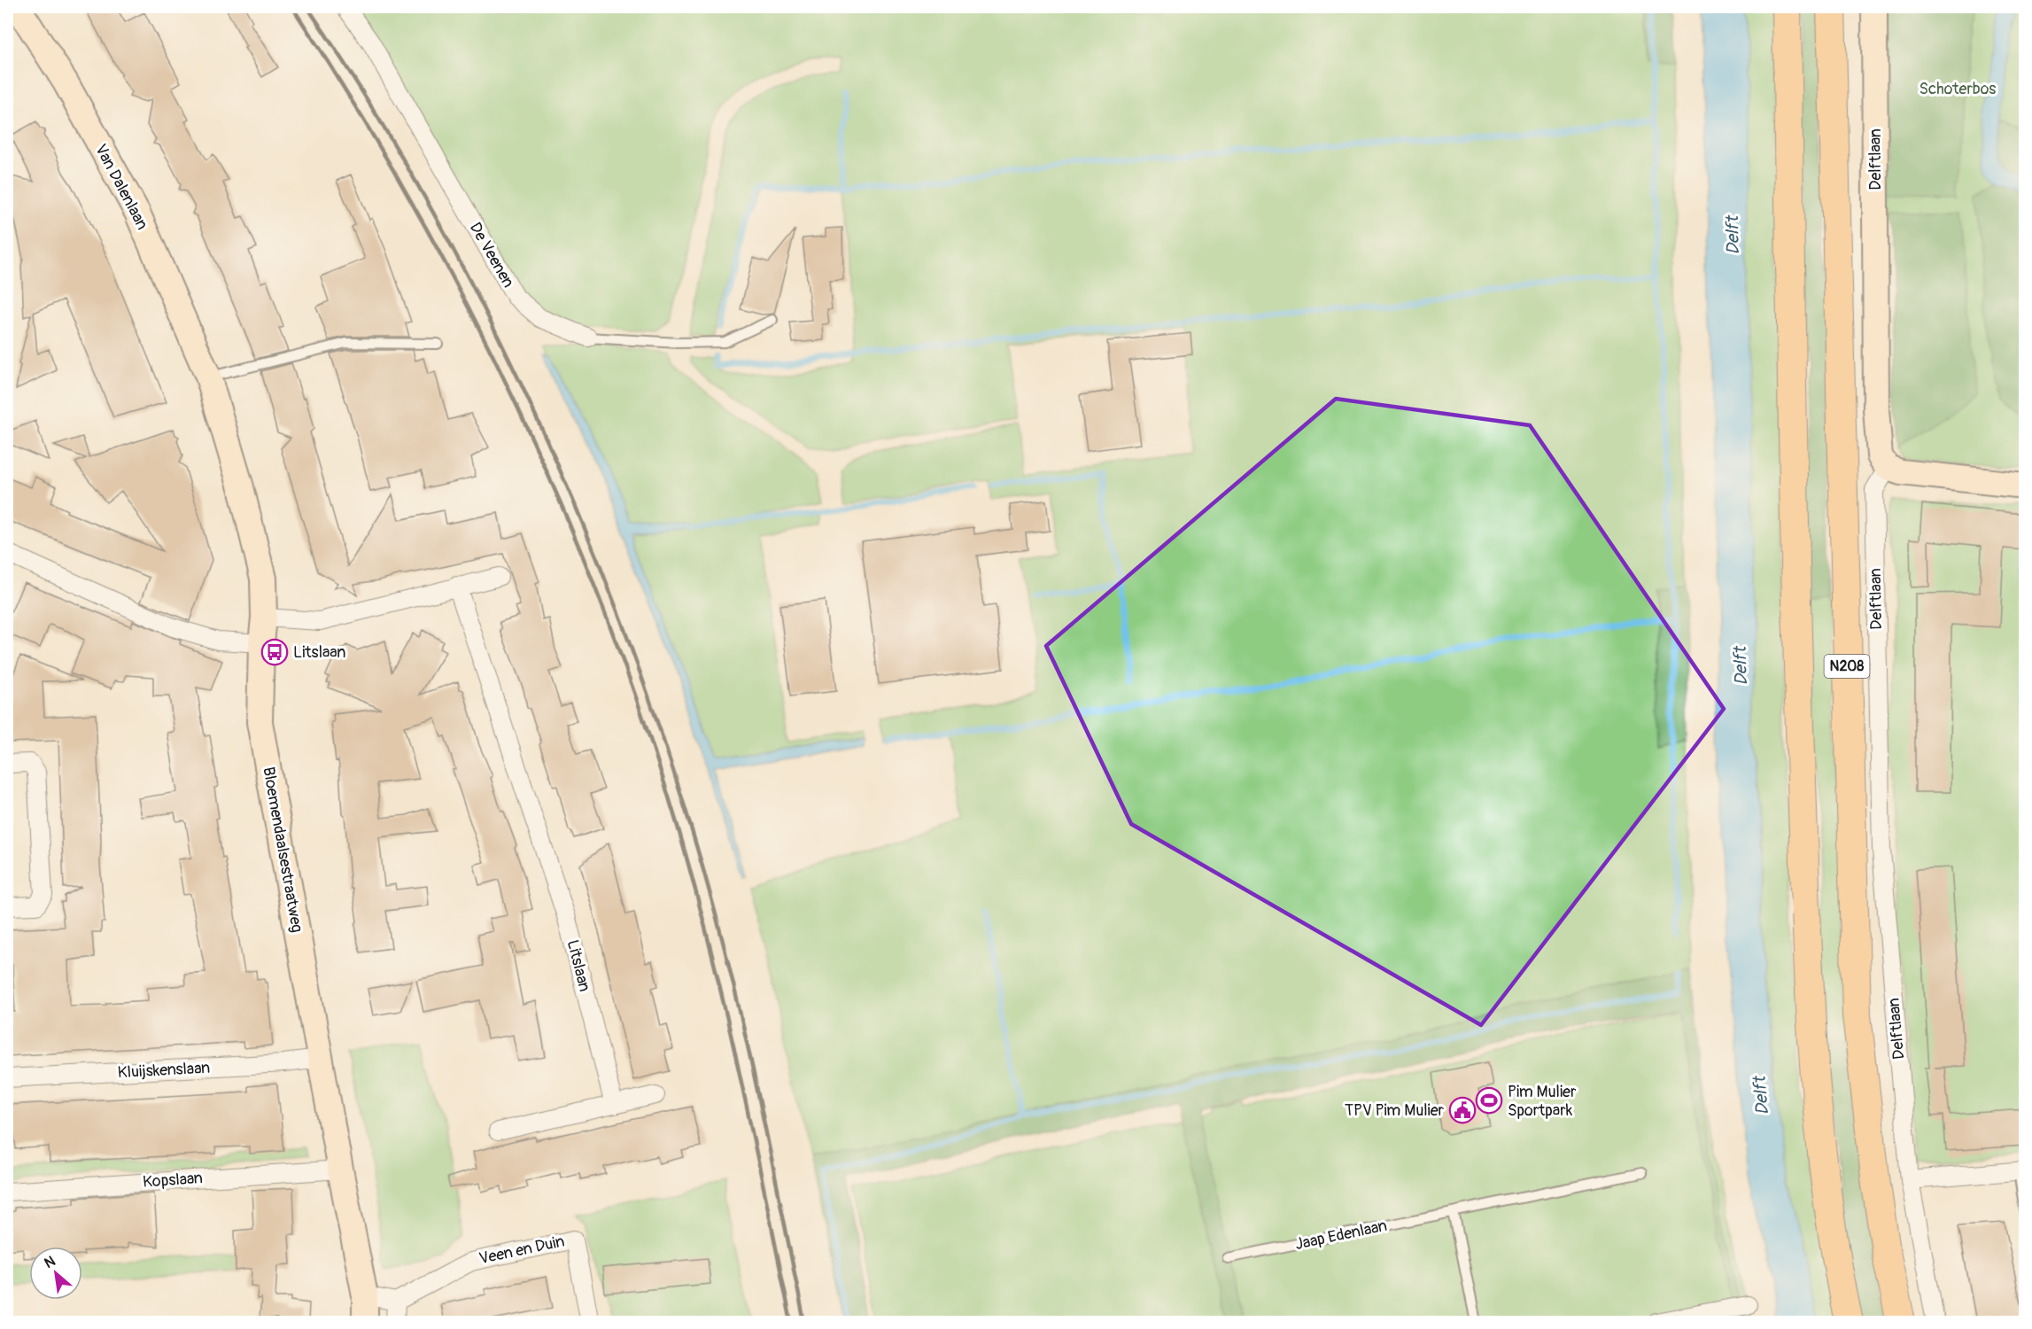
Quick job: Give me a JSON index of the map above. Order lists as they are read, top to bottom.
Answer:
{
  "streets": {
    "main road": ["Delftlaan", "N208"],
    "street": [
      "Van Dalenlaan",
      "De Veenen",
      "Bloemendaalsestraatweg",
      "Litslaan",
      "Kluijskenslaan",
      "Kopslaan",
      "Veen en Duin"
    ],
    "lane": ["Jaap Edenlaan"]
  },
  "crossings": [
    ["Van Dalenlaan", "Bloemendaalsestraatweg"],
    ["Bloemendaalsestraatweg", "Kluijskenslaan"],
    ["Bloemendaalsestraatweg", "Kopslaan"]
  ],
  "water": ["Delft"],
  "parks": ["Schoterbos"],
  "places": {
    "bus stop": ["Litslaan"],
    "sports": ["Pim Mulier Sportpark"],
    "public building": ["TPV Pim Mulier"]
  },
  "north": "top left"
}
